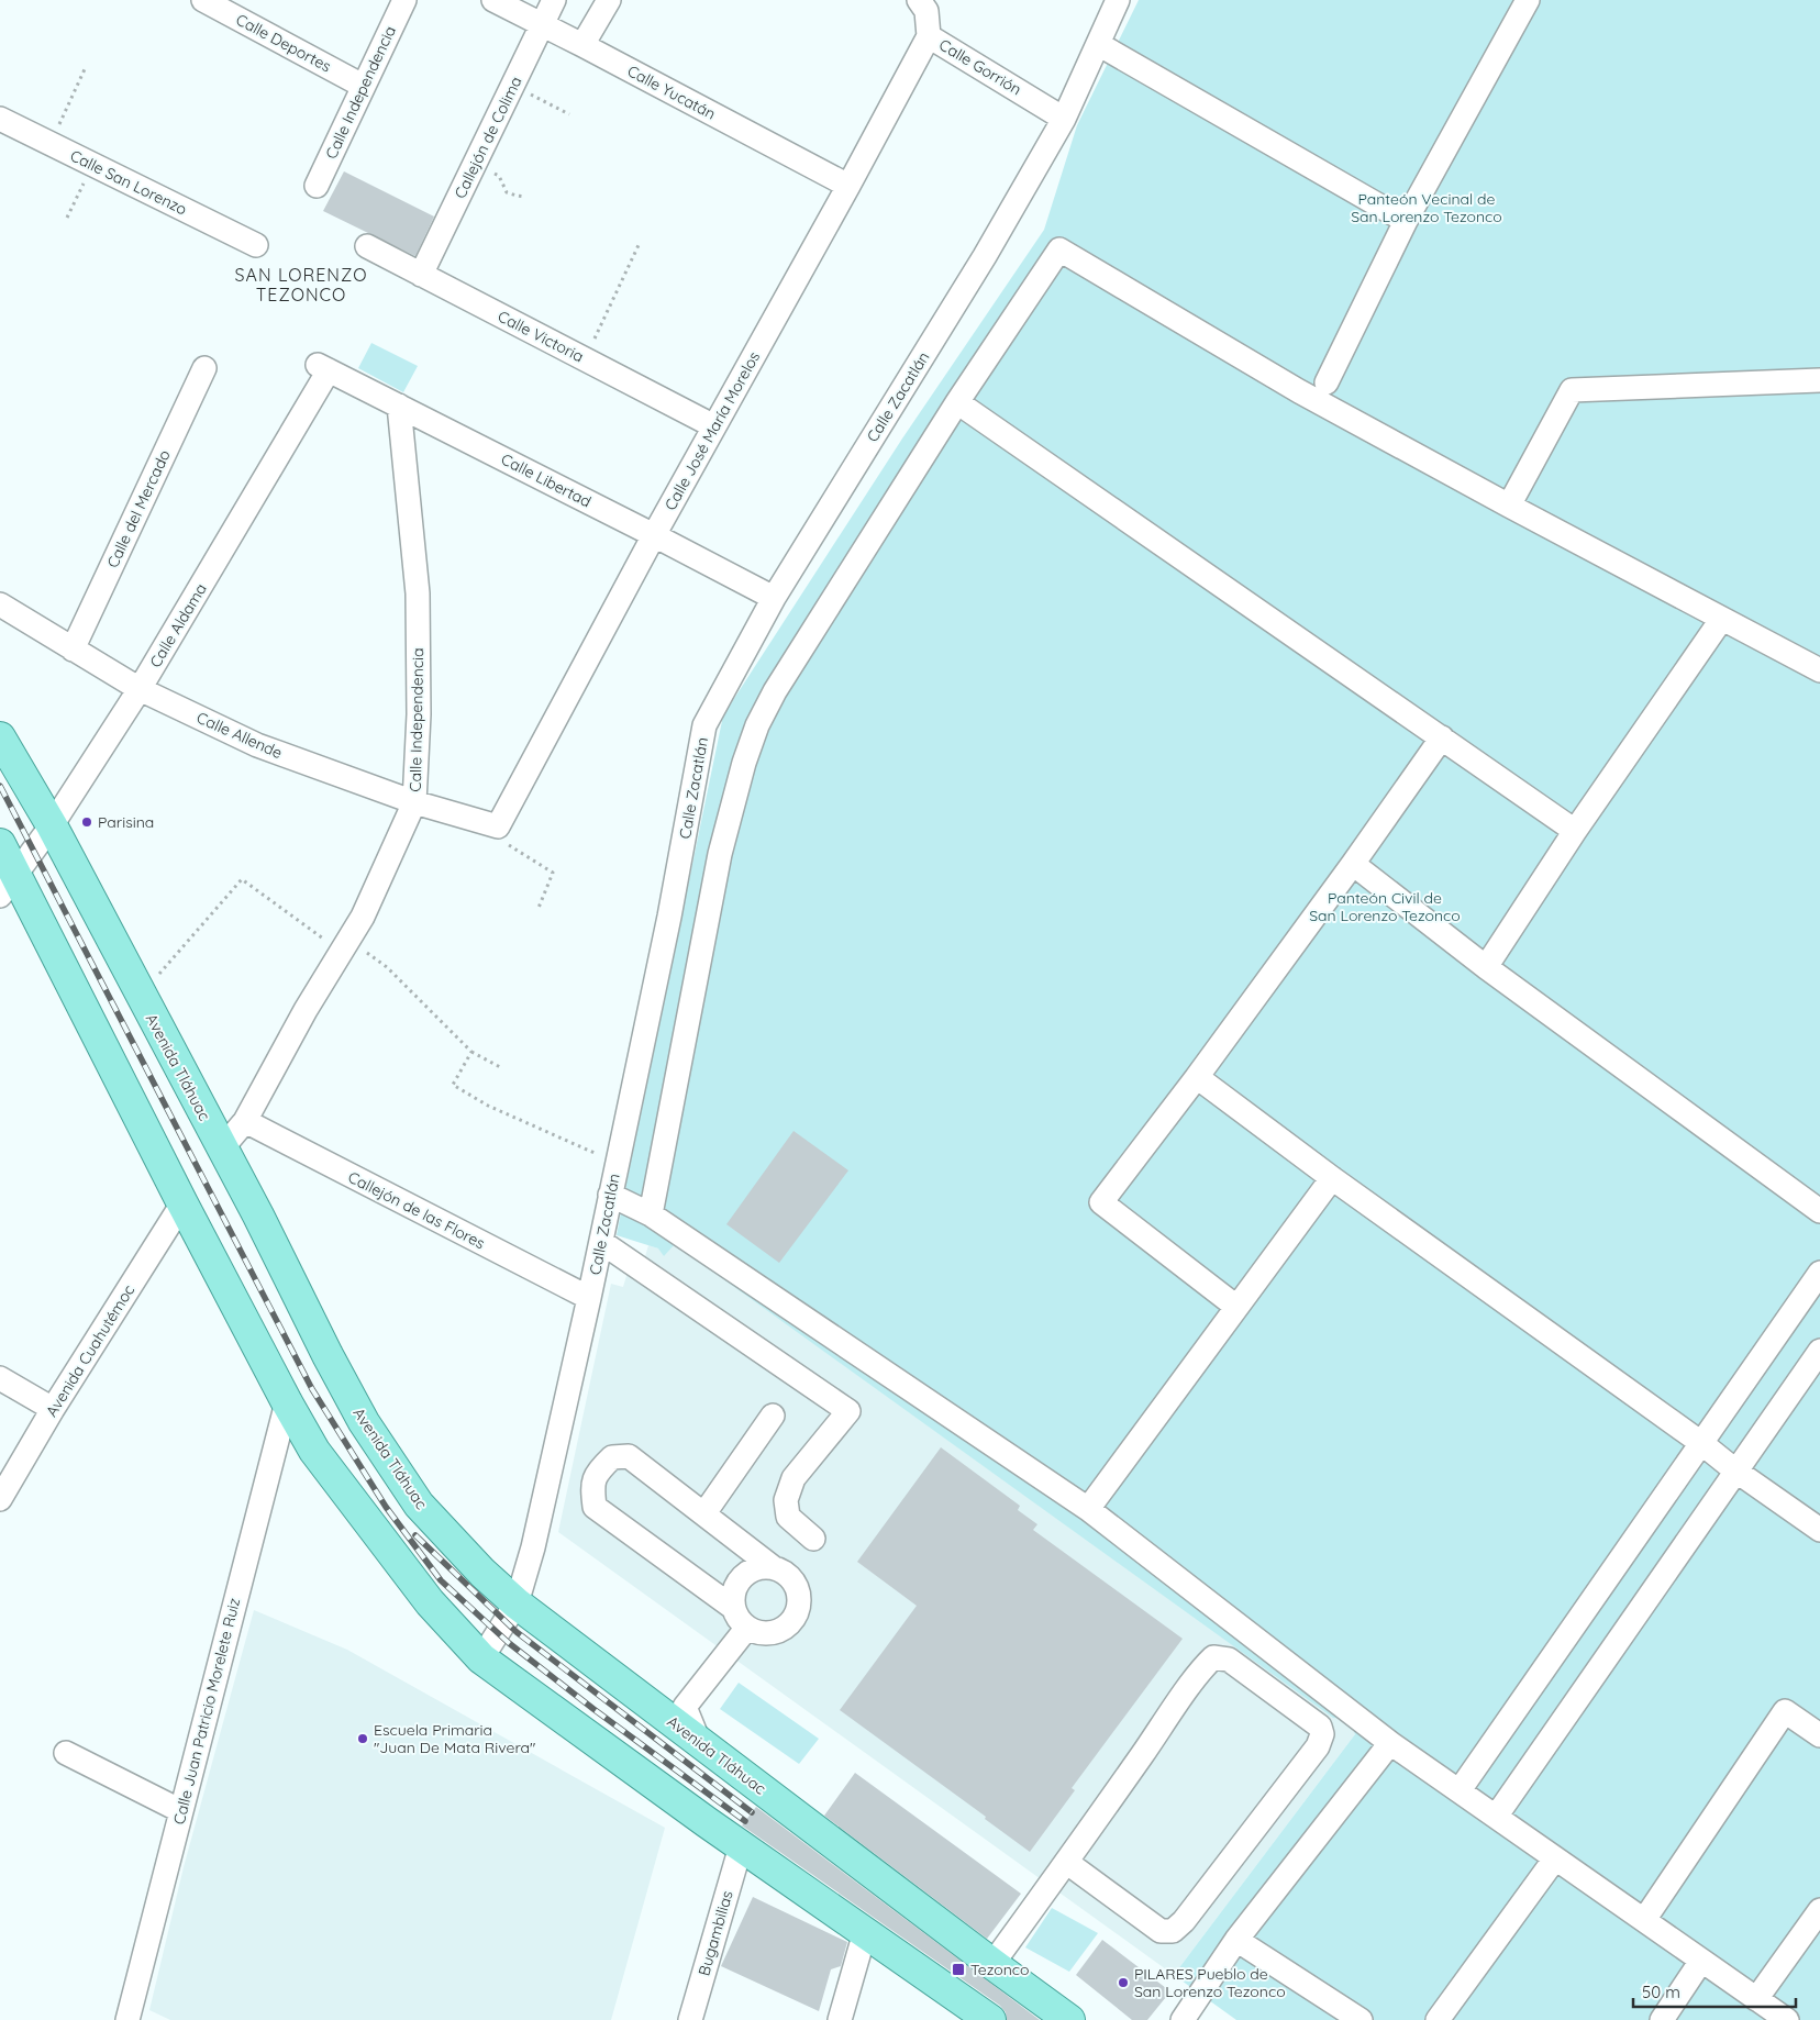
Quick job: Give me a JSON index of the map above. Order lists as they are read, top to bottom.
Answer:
{
  "streets": {
    "main road": ["Avenida Tláhuac"],
    "street": [
      "Calle Deportes",
      "Calle Gorrión",
      "Calle Independencia",
      "Calle Yucatán",
      "Callejón de Colima",
      "Calle San Lorenzo",
      "Calle Victoria",
      "Calle Zacatlán",
      "Calle José María Morelos",
      "Calle Libertad",
      "Calle del Mercado",
      "Calle Aldama",
      "Calle Allende",
      "Callejón de las Flores",
      "Avenida Cuahutémoc",
      "Calle Juan Patricio Morelete Ruiz",
      "Bugambilias"
    ]
  },
  "crossings": [
    ["Calle Deportes", "Calle Independencia"],
    ["Calle Gorrión", "Calle Zacatlán"],
    ["Calle Gorrión", "Calle José María Morelos"],
    ["Calle Independencia", "Calle Libertad"],
    ["Calle Independencia", "Calle Allende"],
    ["Calle Independencia", "Avenida Tláhuac"],
    ["Calle Independencia", "Callejón de las Flores"],
    ["Calle Yucatán", "Callejón de Colima"],
    ["Calle Yucatán", "Calle José María Morelos"],
    ["Callejón de Colima", "Calle Victoria"],
    ["Calle Victoria", "Calle José María Morelos"],
    ["Calle Zacatlán", "Calle Libertad"],
    ["Calle Zacatlán", "Avenida Tláhuac"],
    ["Calle Zacatlán", "Callejón de las Flores"],
    ["Calle José María Morelos", "Calle Libertad"],
    ["Calle José María Morelos", "Calle Allende"],
    ["Calle Libertad", "Calle Aldama"],
    ["Calle del Mercado", "Calle Allende"],
    ["Calle Aldama", "Calle Allende"],
    ["Calle Aldama", "Avenida Tláhuac"]
  ],
  "districts": ["SAN LORENZO TEZONCO"],
  "parks": ["Panteón Vecinal de San Lorenzo Tezonco", "Panteón Civil de San Lorenzo Tezonco"],
  "places": {
    "other": ["Parisina", "Escuela Primaria \"Juan De Mata Rivera\"", "PILARES Pueblo de San Lorenzo Tezonco"],
    "transit": ["Tezonco"]
  },
  "scale_bar": "50 m"
}
